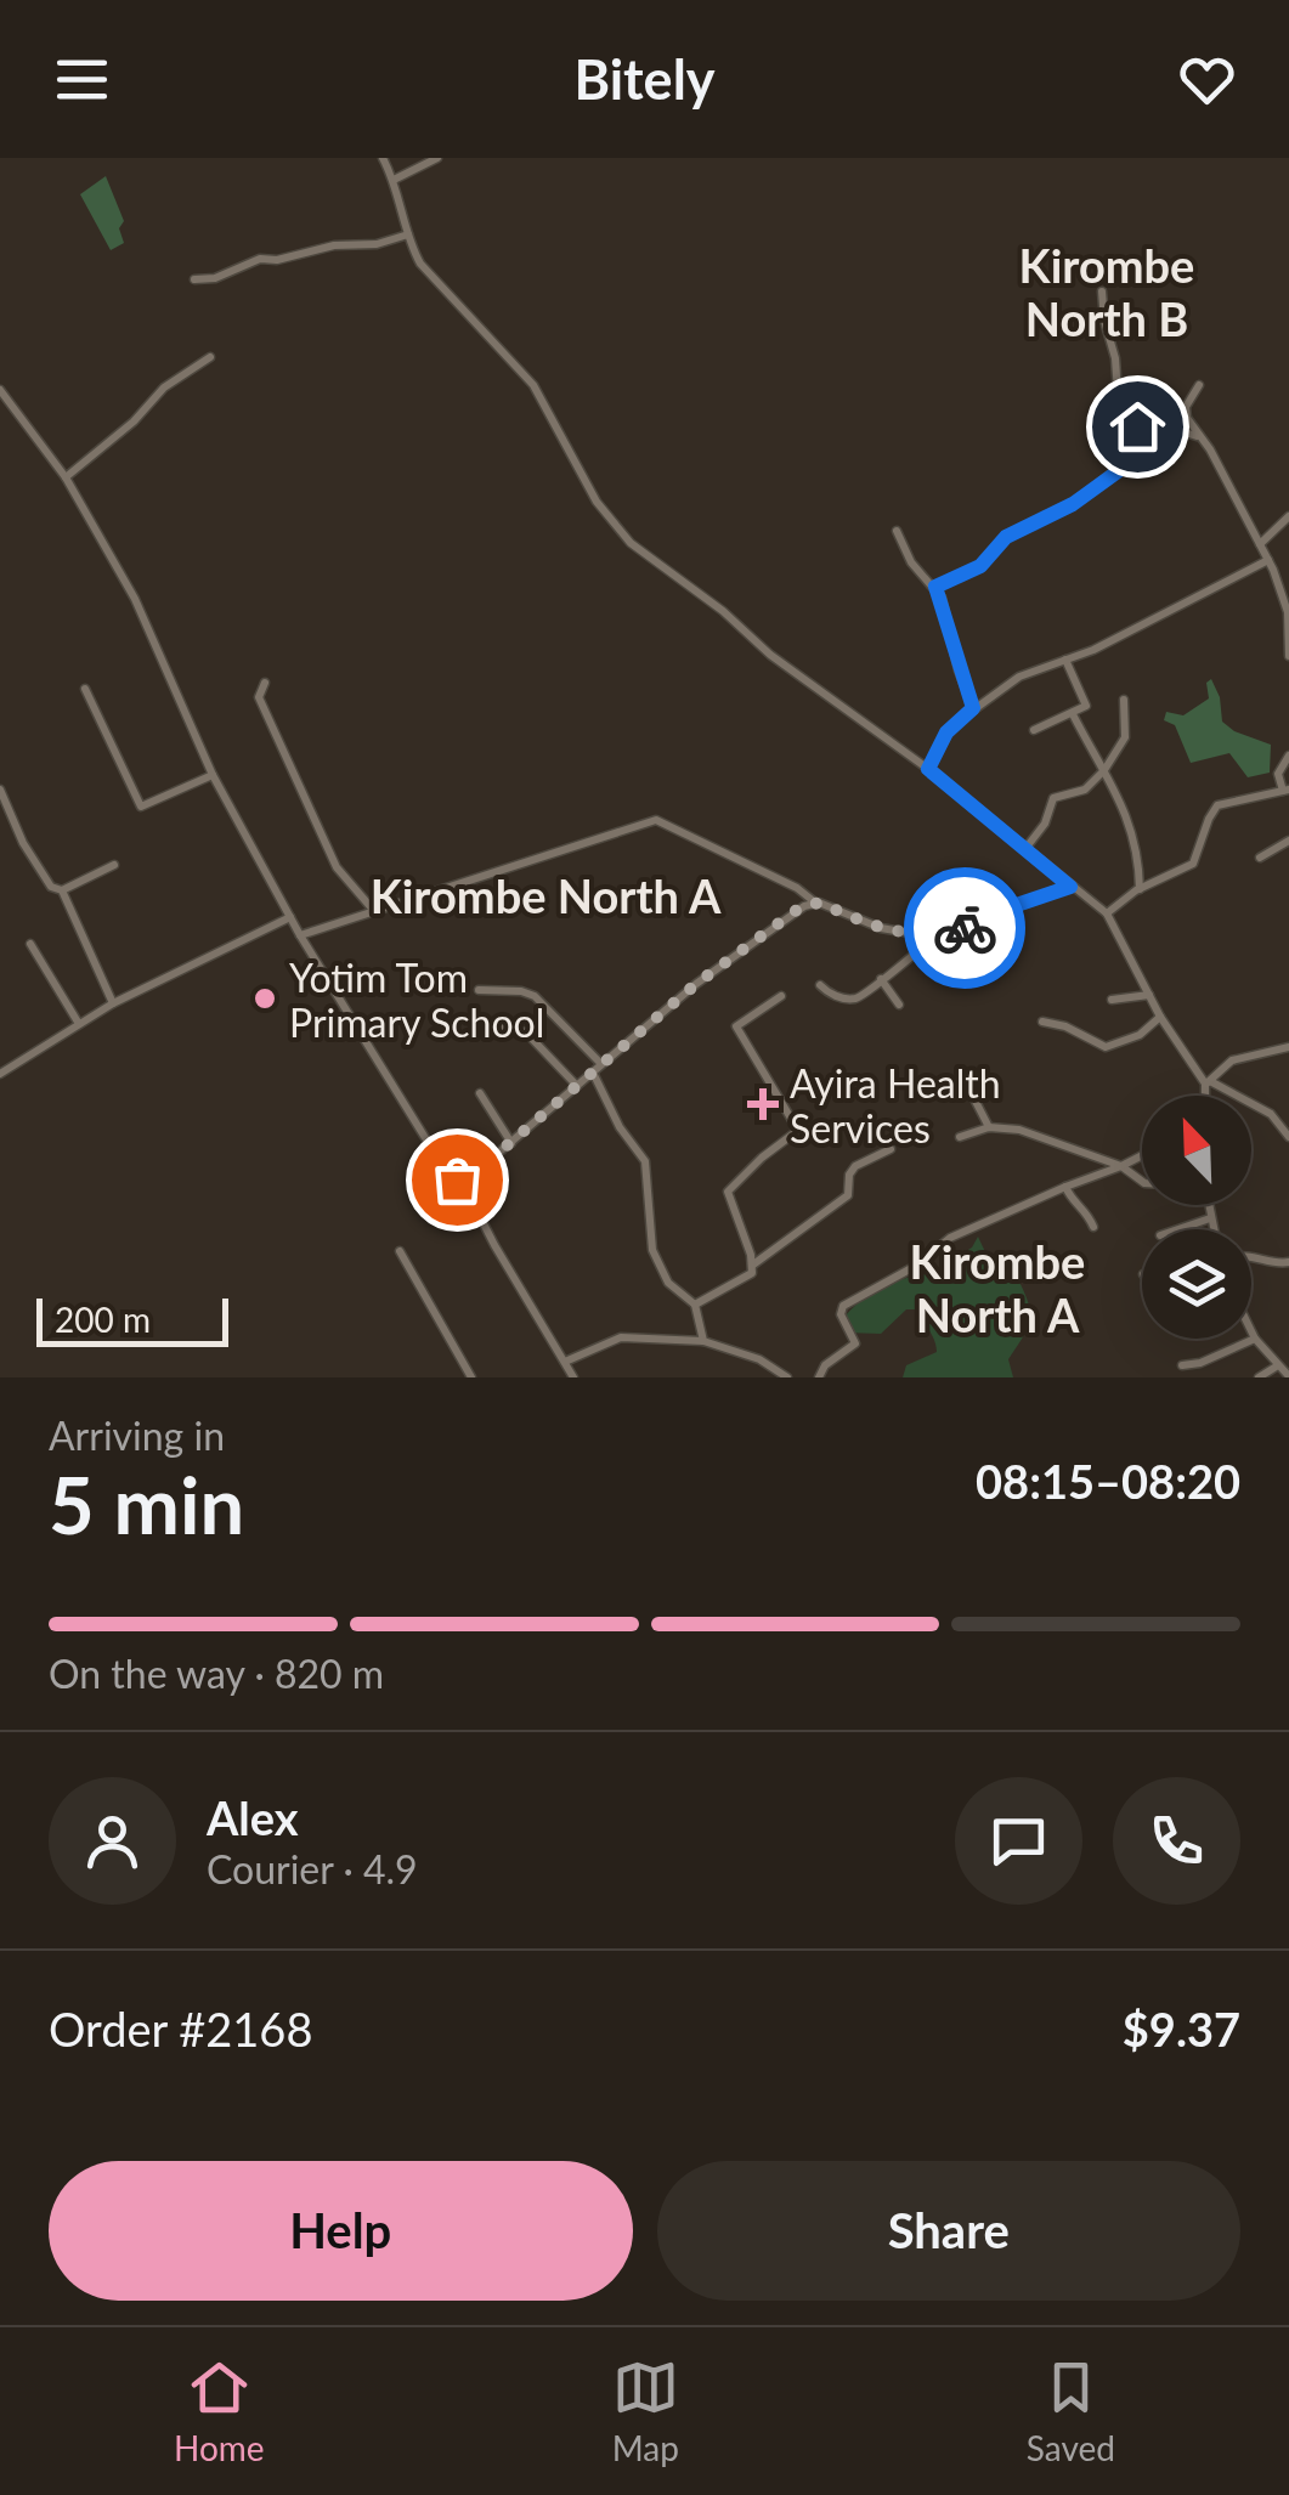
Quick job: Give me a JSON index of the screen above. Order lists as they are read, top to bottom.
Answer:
{
  "districts": ["Kirombe North B", "Kirombe North A", "Kirombe North A"],
  "places": {
    "other": ["Yotim Tom Primary School"],
    "health": ["Ayira Health Services"]
  },
  "scale_bar": "200 m",
  "north": "top left",
  "page": {
    "header": "Bitely",
    "scale": "200 m",
    "heading": ["5 min", "Arriving in", "08:15–08:20"],
    "panel": [
      "Alex",
      "Courier · 4.9",
      "Order #2168",
      "$9.37"
    ],
    "bar": "On the way · 820 m",
    "buttons": ["Help", "Share"],
    "tabs": ["Home", "Map", "Saved"]
  }
}
